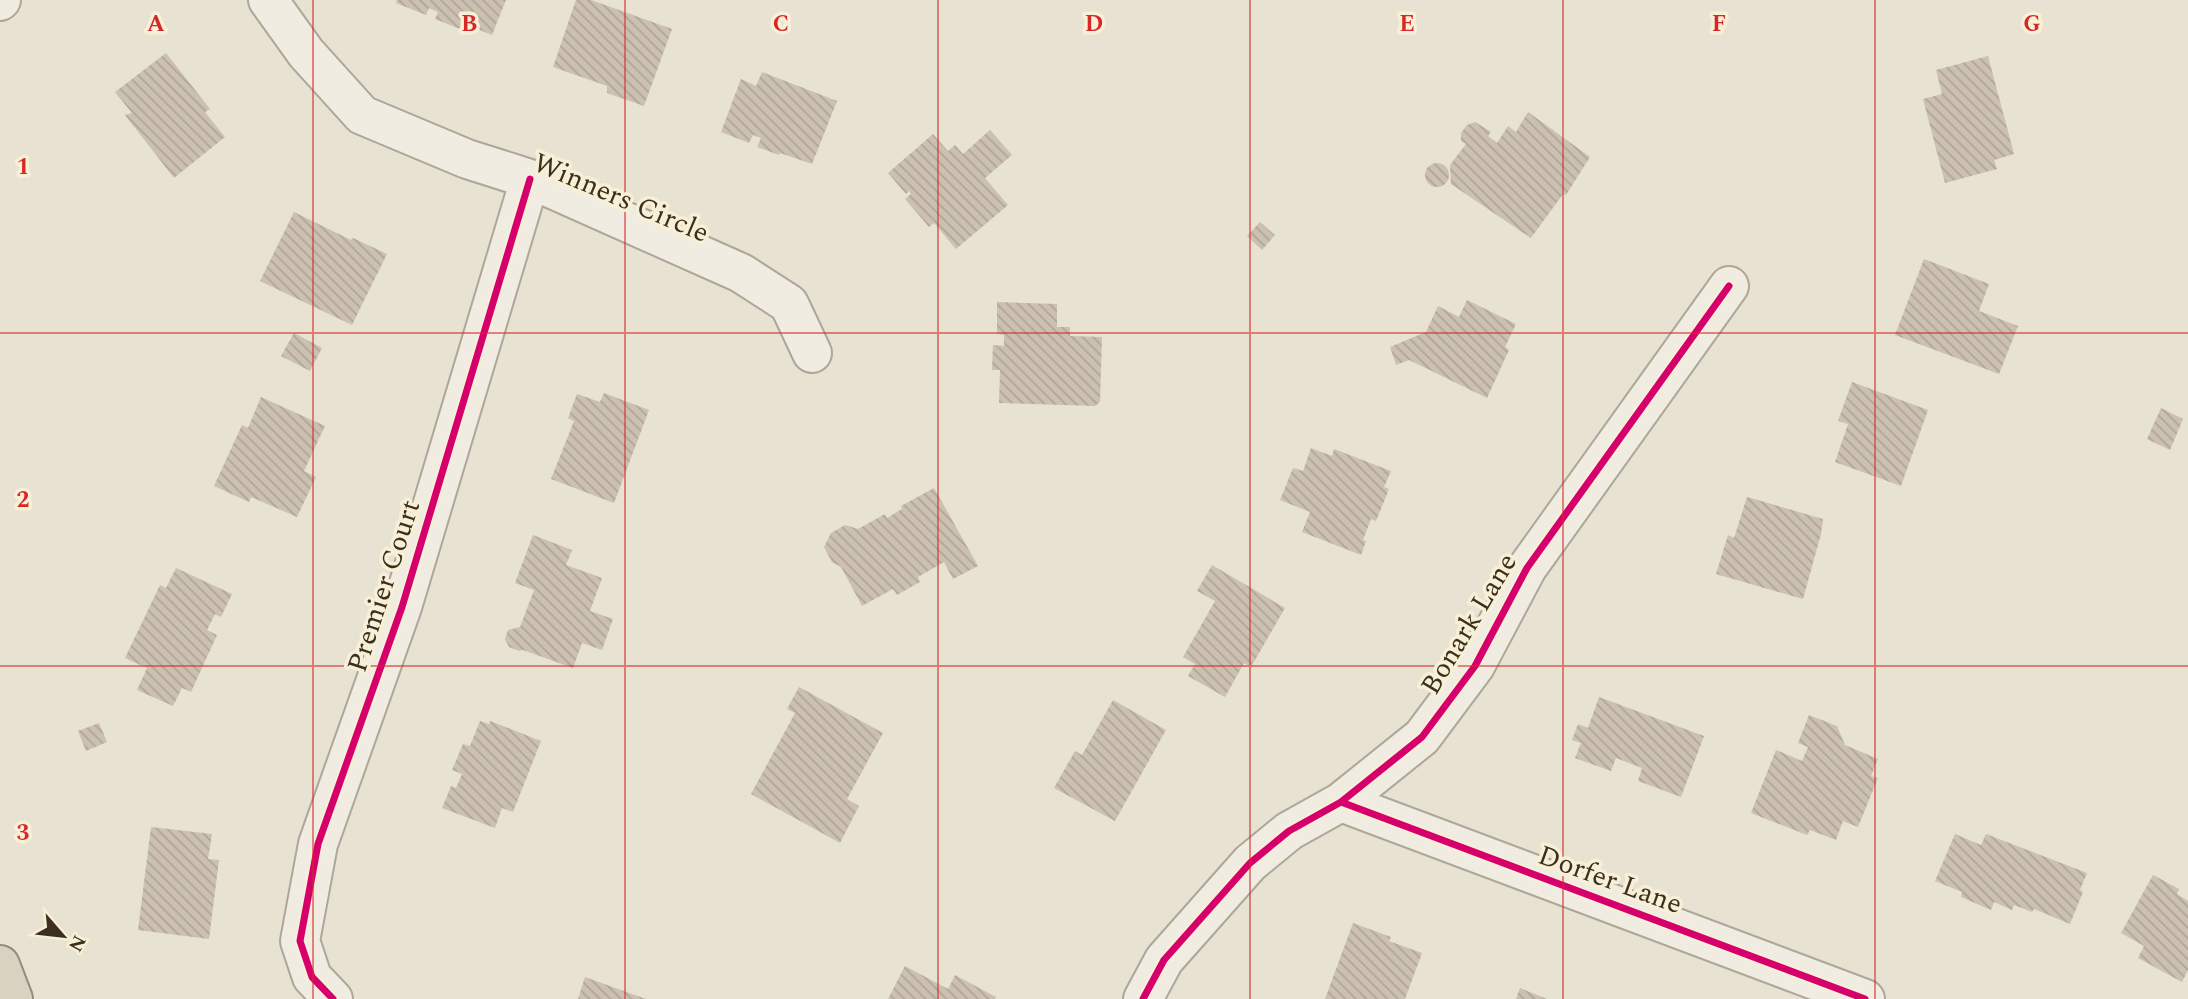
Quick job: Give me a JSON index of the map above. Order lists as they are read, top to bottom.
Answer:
{
  "streets": {
    "street": [
      "Winners Circle",
      "Premier Court",
      "Bonark Lane",
      "Dorfer Lane"
    ]
  },
  "crossings": [
    ["Winners Circle", "Premier Court"],
    ["Bonark Lane", "Dorfer Lane"]
  ],
  "north": "bottom right",
  "grid": {
    "columns": [
      "A",
      "B",
      "C",
      "D",
      "E",
      "F",
      "G"
    ],
    "rows": ["1", "2", "3"]
  }
}
